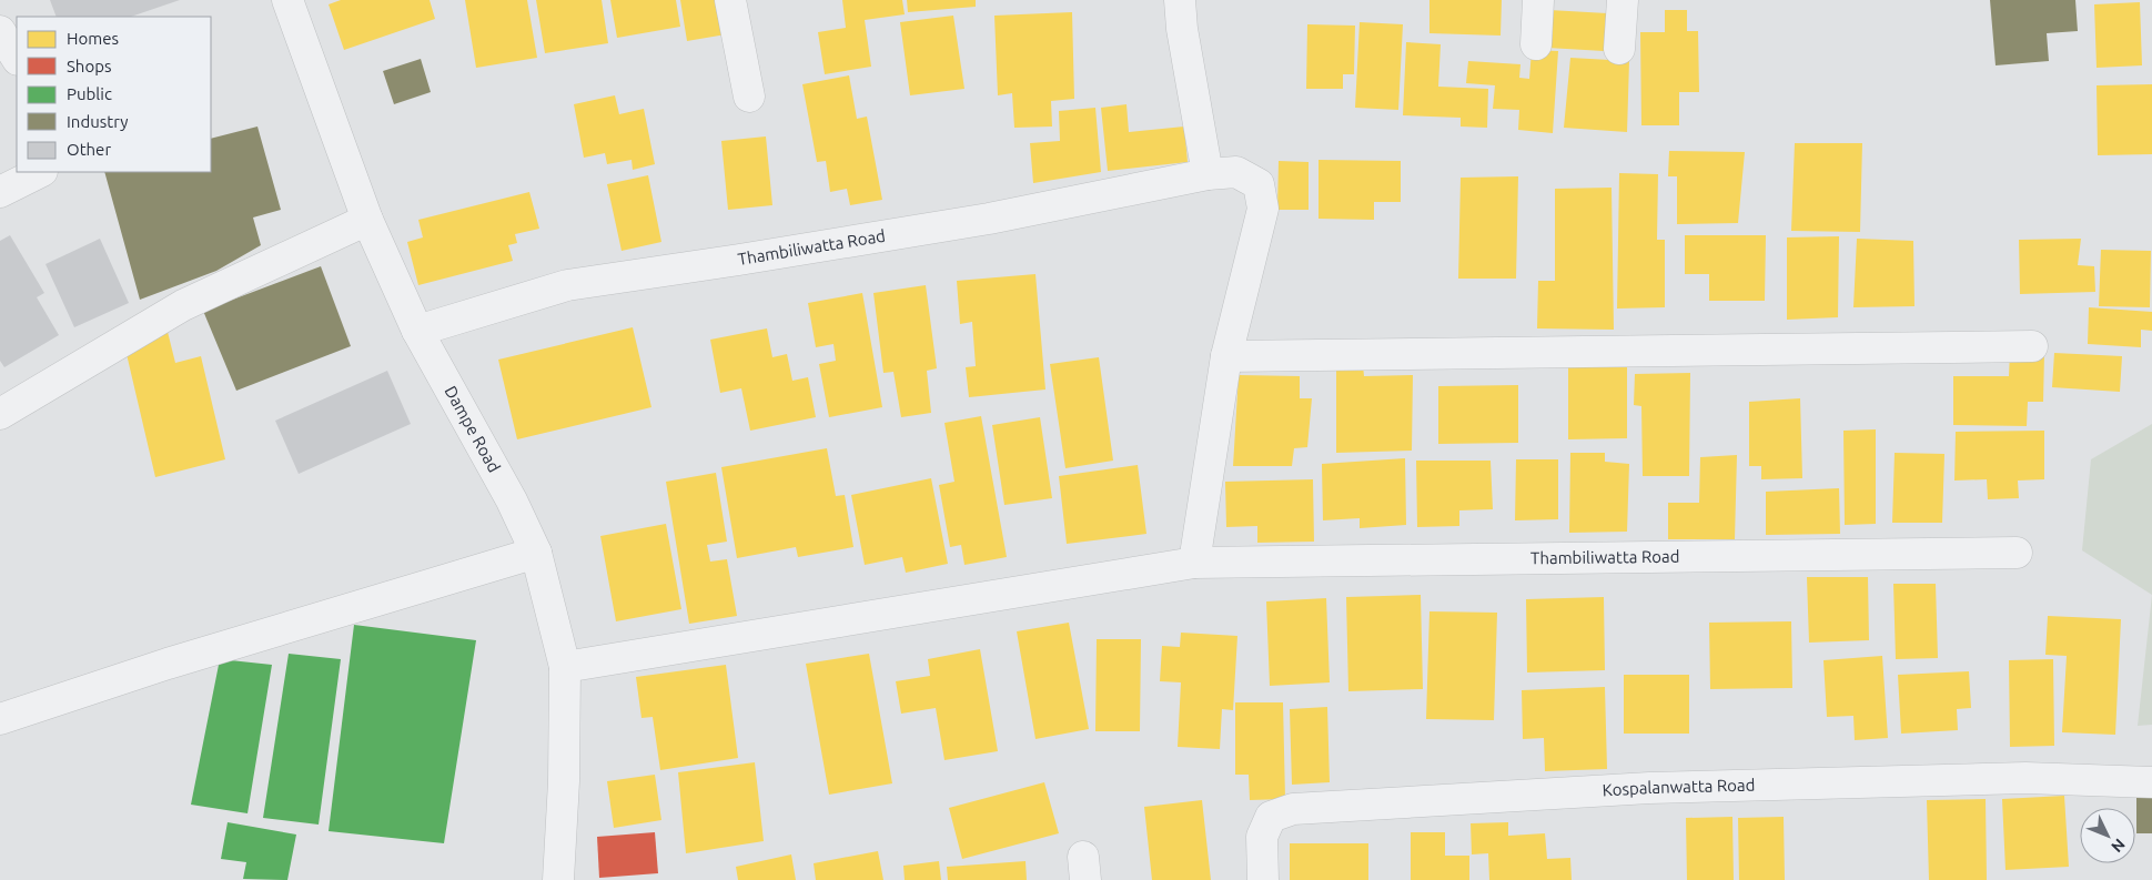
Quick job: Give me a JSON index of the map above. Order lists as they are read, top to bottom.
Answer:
{
  "streets": {
    "street": ["Thambiliwatta Road", "Dampe Road", "Kospalanwatta Road"]
  },
  "crossings": [
    ["Thambiliwatta Road", "Dampe Road"]
  ],
  "legend": [
    "Homes",
    "Shops",
    "Public",
    "Industry",
    "Other"
  ],
  "north": "bottom right"
}
